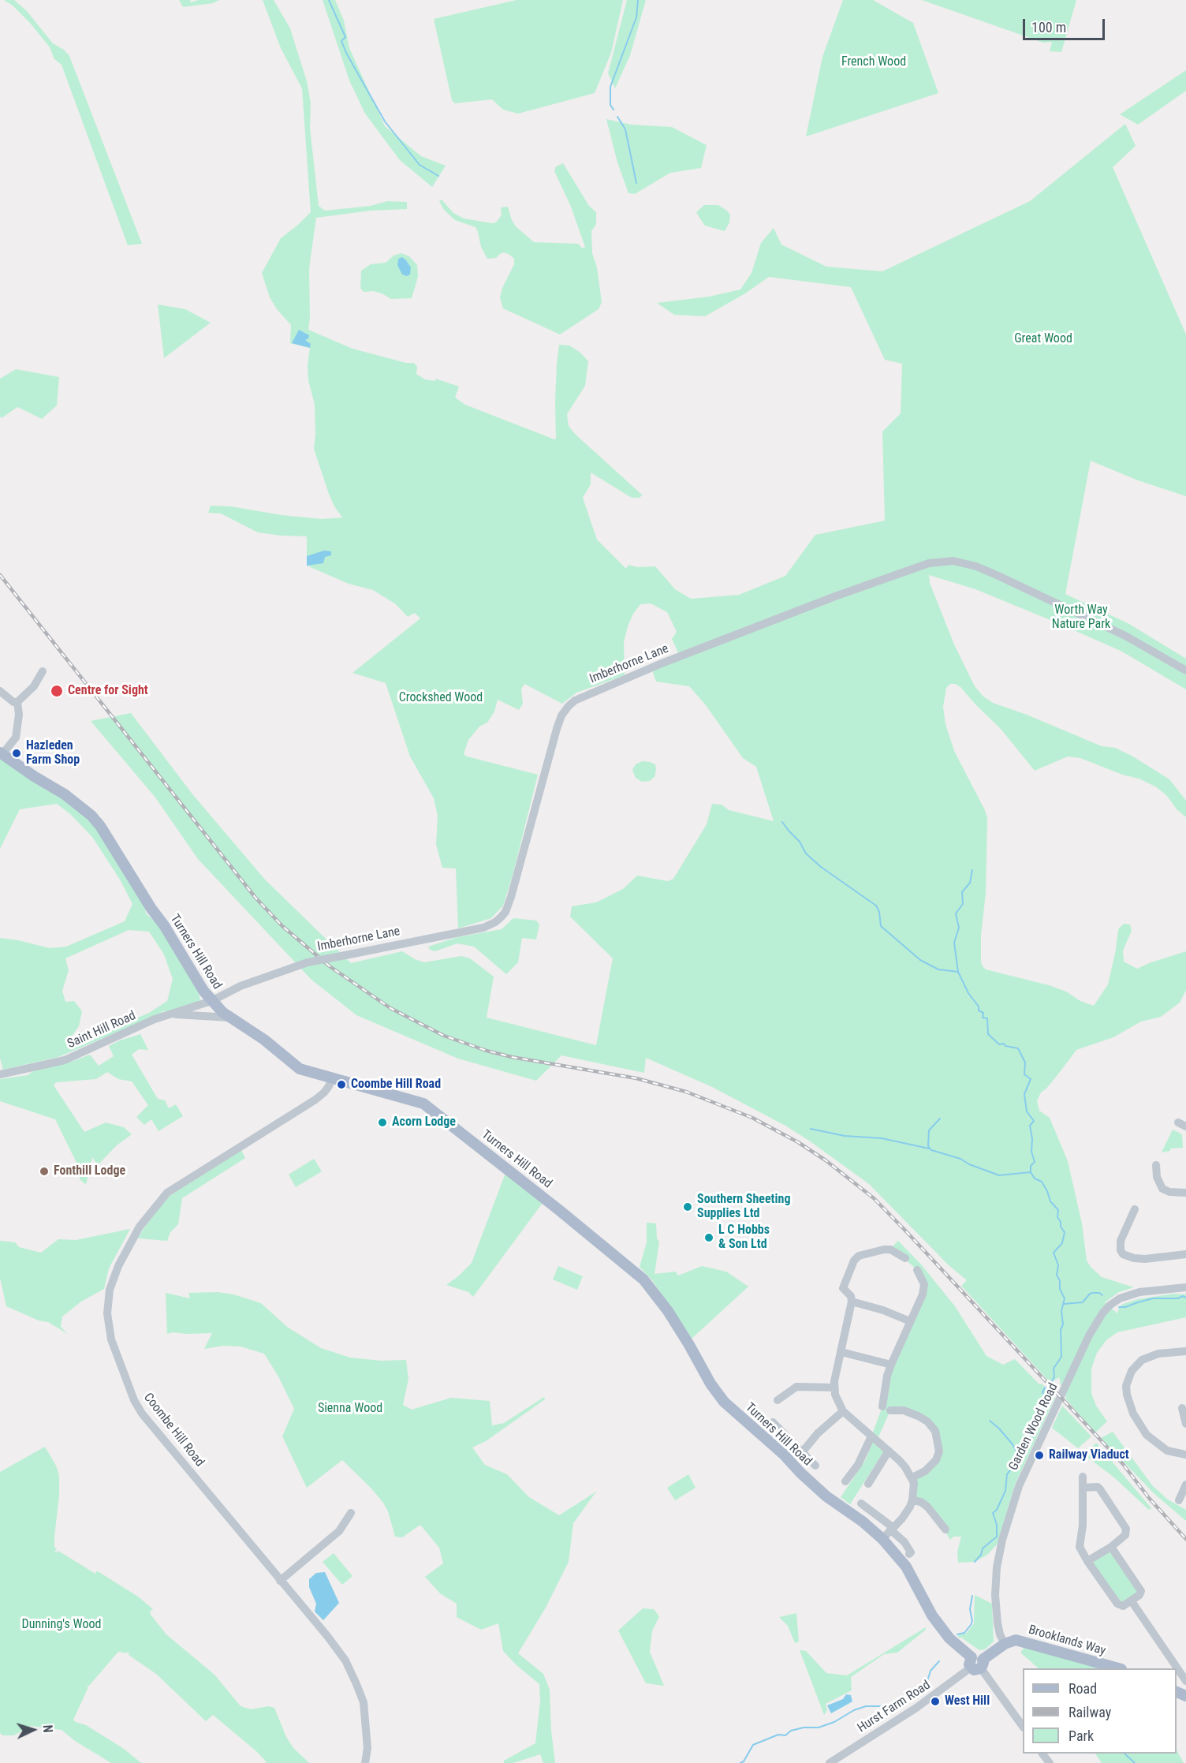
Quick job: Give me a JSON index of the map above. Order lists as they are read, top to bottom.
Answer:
{
  "streets": {
    "main road": ["Turners Hill Road", "Brooklands Way"],
    "street": [
      "Imberhorne Lane",
      "Saint Hill Road",
      "Garden Wood Road",
      "Coombe Hill Road",
      "Hurst Farm Road"
    ]
  },
  "crossings": [
    ["Imberhorne Lane", "Turners Hill Road"],
    ["Imberhorne Lane", "Saint Hill Road"],
    ["Turners Hill Road", "Saint Hill Road"],
    ["Turners Hill Road", "Coombe Hill Road"],
    ["Turners Hill Road", "Hurst Farm Road"],
    ["Garden Wood Road", "Brooklands Way"]
  ],
  "parks": [
    "French Wood",
    "Great Wood",
    "Worth Way Nature Park",
    "Crockshed Wood",
    "Sienna Wood",
    "Dunning's Wood"
  ],
  "places": [
    "Centre for Sight",
    "Hazleden Farm Shop",
    "Coombe Hill Road",
    "Acorn Lodge",
    "Fonthill Lodge",
    "Southern Sheeting Supplies Ltd",
    "L C Hobbs & Son Ltd",
    "Railway Viaduct",
    "West Hill"
  ],
  "legend": ["Road", "Railway", "Park"],
  "scale_bar": "100 m",
  "north": "right"
}
